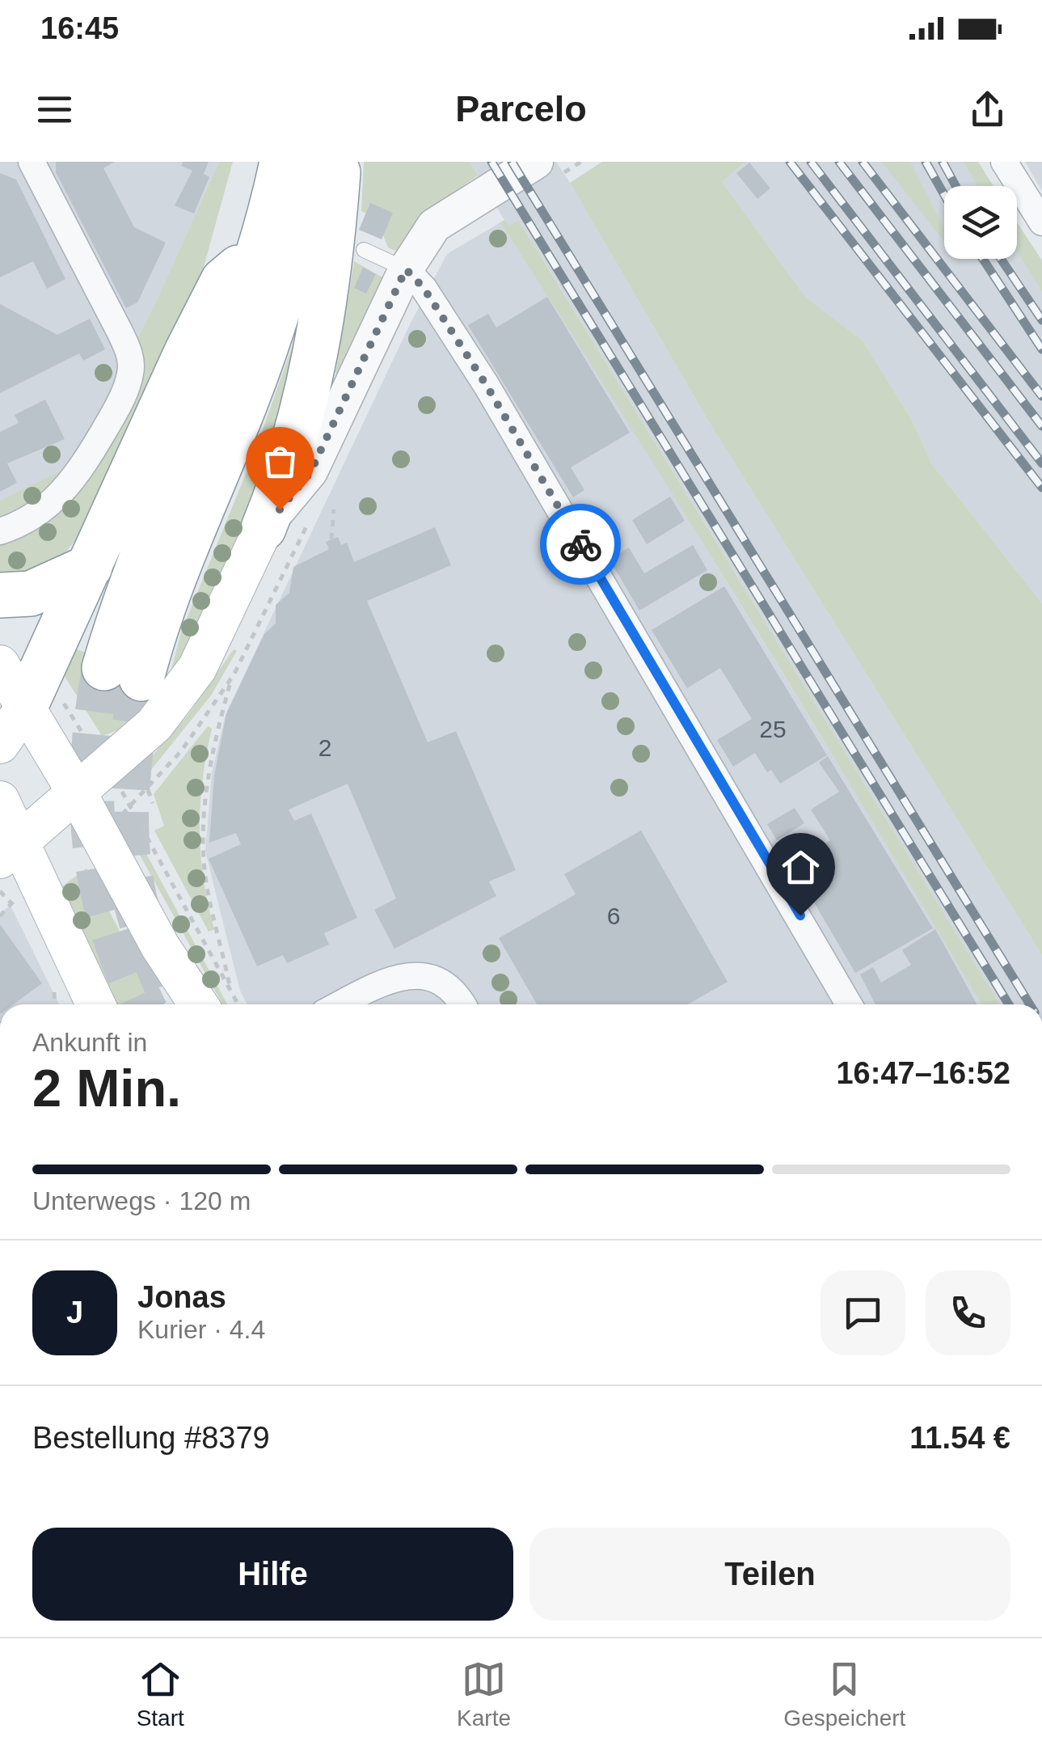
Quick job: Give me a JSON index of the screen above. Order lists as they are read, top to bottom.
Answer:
{
  "house_numbers": ["25", "2", "6"],
  "page": {
    "status": "16:45",
    "header": "Parcelo",
    "heading": ["2 Min.", "Ankunft in", "16:47–16:52"],
    "panel": [
      "Jonas",
      "Kurier · 4.4",
      "Bestellung #8379",
      "11.54 €"
    ],
    "bar": "Unterwegs · 120 m",
    "round": "J",
    "buttons": ["Hilfe", "Teilen"],
    "tabs": ["Start", "Karte", "Gespeichert"]
  }
}
